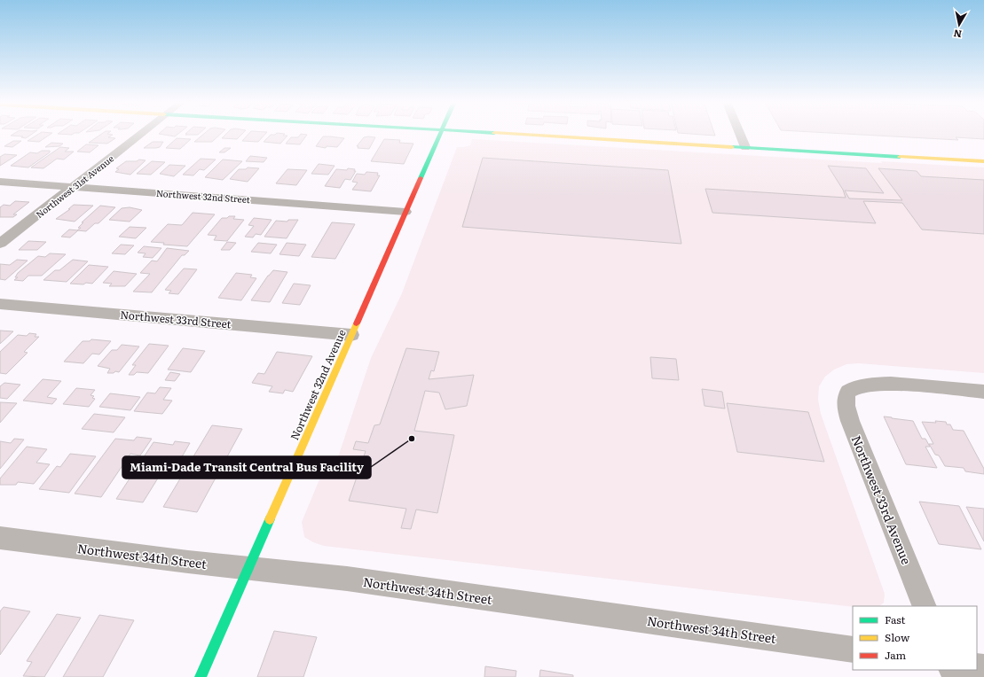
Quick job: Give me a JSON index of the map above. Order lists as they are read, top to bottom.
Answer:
{
  "streets": {
    "street": [
      "Northwest 31st Avenue",
      "Northwest 32nd Street",
      "Northwest 33rd Street",
      "Northwest 32nd Avenue",
      "Northwest 33rd Avenue",
      "Northwest 34th Street"
    ]
  },
  "crossings": [
    ["Northwest 31st Avenue", "Northwest 32nd Street"],
    ["Northwest 32nd Street", "Northwest 32nd Avenue"],
    ["Northwest 33rd Street", "Northwest 32nd Avenue"],
    ["Northwest 32nd Avenue", "Northwest 34th Street"]
  ],
  "places": ["Miami-Dade Transit Central Bus Facility"],
  "legend": ["Fast", "Slow", "Jam"],
  "north": "bottom"
}
